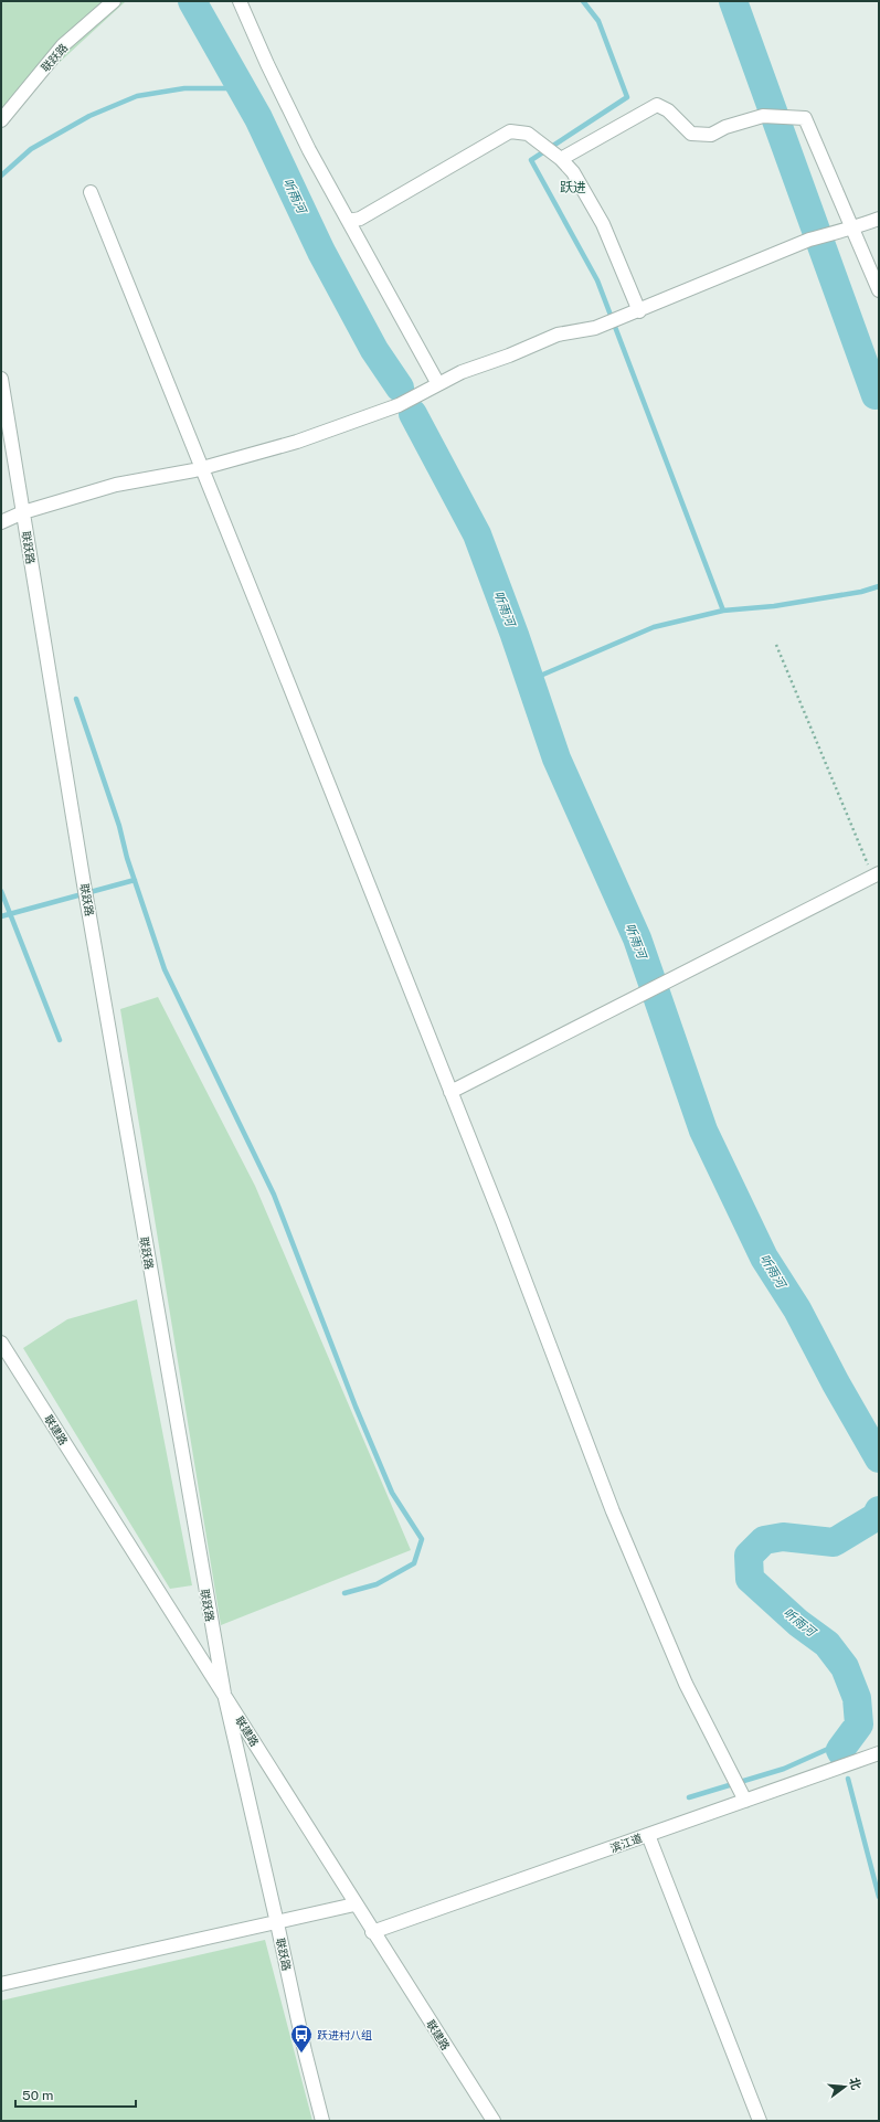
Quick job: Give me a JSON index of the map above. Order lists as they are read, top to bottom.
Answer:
{
  "streets": {
    "street": ["联跃路", "联建路", "滨江道"]
  },
  "crossings": [
    ["联跃路", "联建路"],
    ["联建路", "滨江道"]
  ],
  "districts": ["跃进"],
  "water": ["听雨河"],
  "places": {
    "bus stop": ["跃进村八组"]
  },
  "scale_bar": "50 m",
  "north": "right"
}
